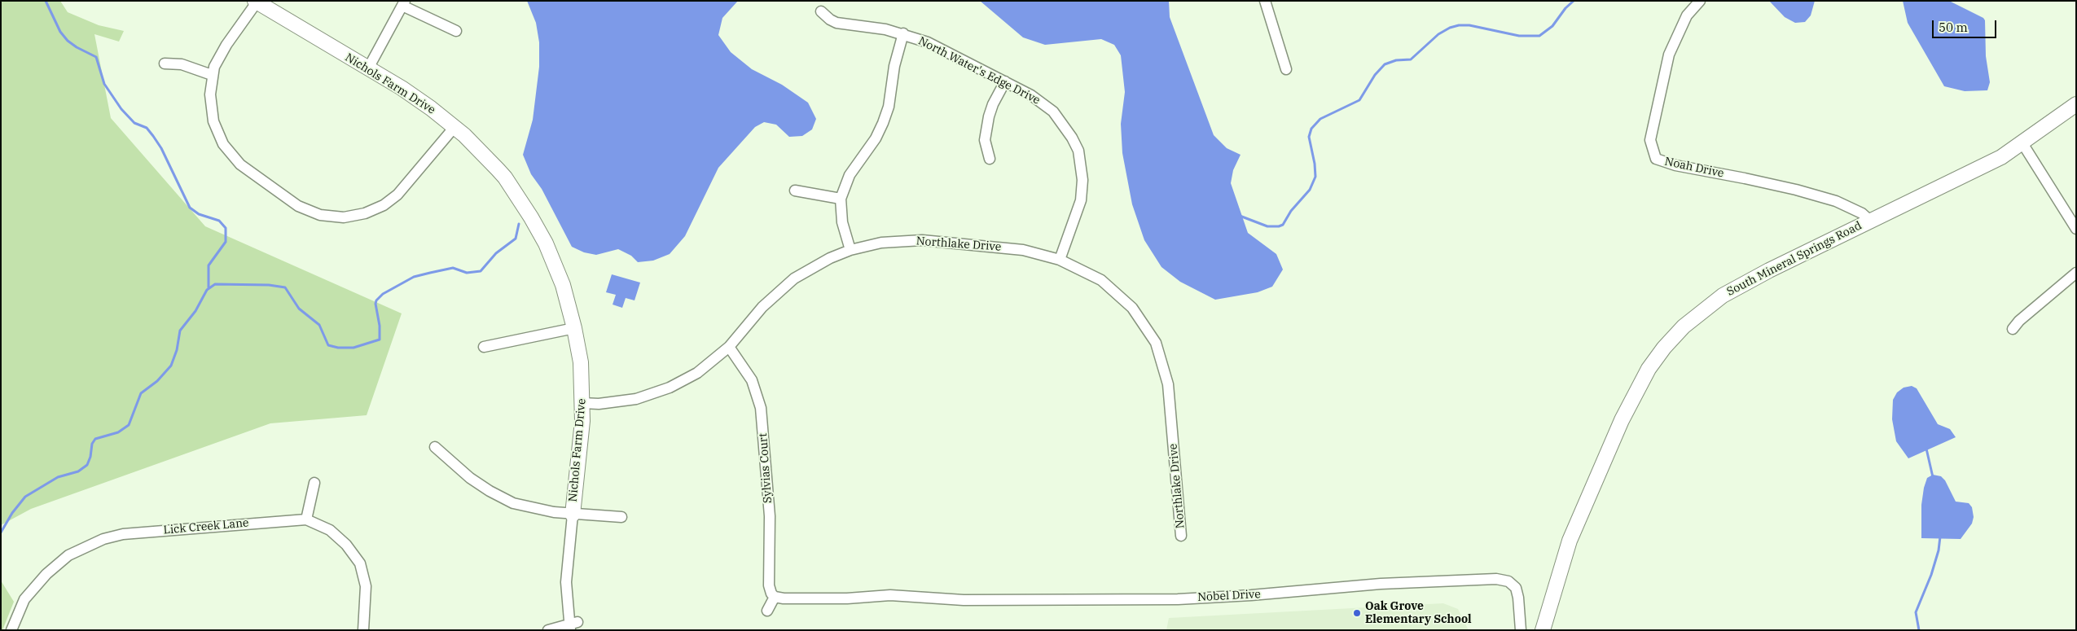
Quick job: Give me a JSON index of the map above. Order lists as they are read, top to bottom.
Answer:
{
  "streets": {
    "street": [
      "North Water's Edge Drive",
      "Nichols Farm Drive",
      "Noah Drive",
      "Northlake Drive",
      "South Mineral Springs Road",
      "Sylvias Court",
      "Lick Creek Lane",
      "Nobel Drive"
    ]
  },
  "crossings": [
    ["North Water's Edge Drive", "Northlake Drive"],
    ["Nichols Farm Drive", "Northlake Drive"],
    ["Noah Drive", "South Mineral Springs Road"],
    ["Northlake Drive", "Sylvias Court"],
    ["Sylvias Court", "Nobel Drive"]
  ],
  "places": ["Oak Grove Elementary School"],
  "scale_bar": "50 m"
}
